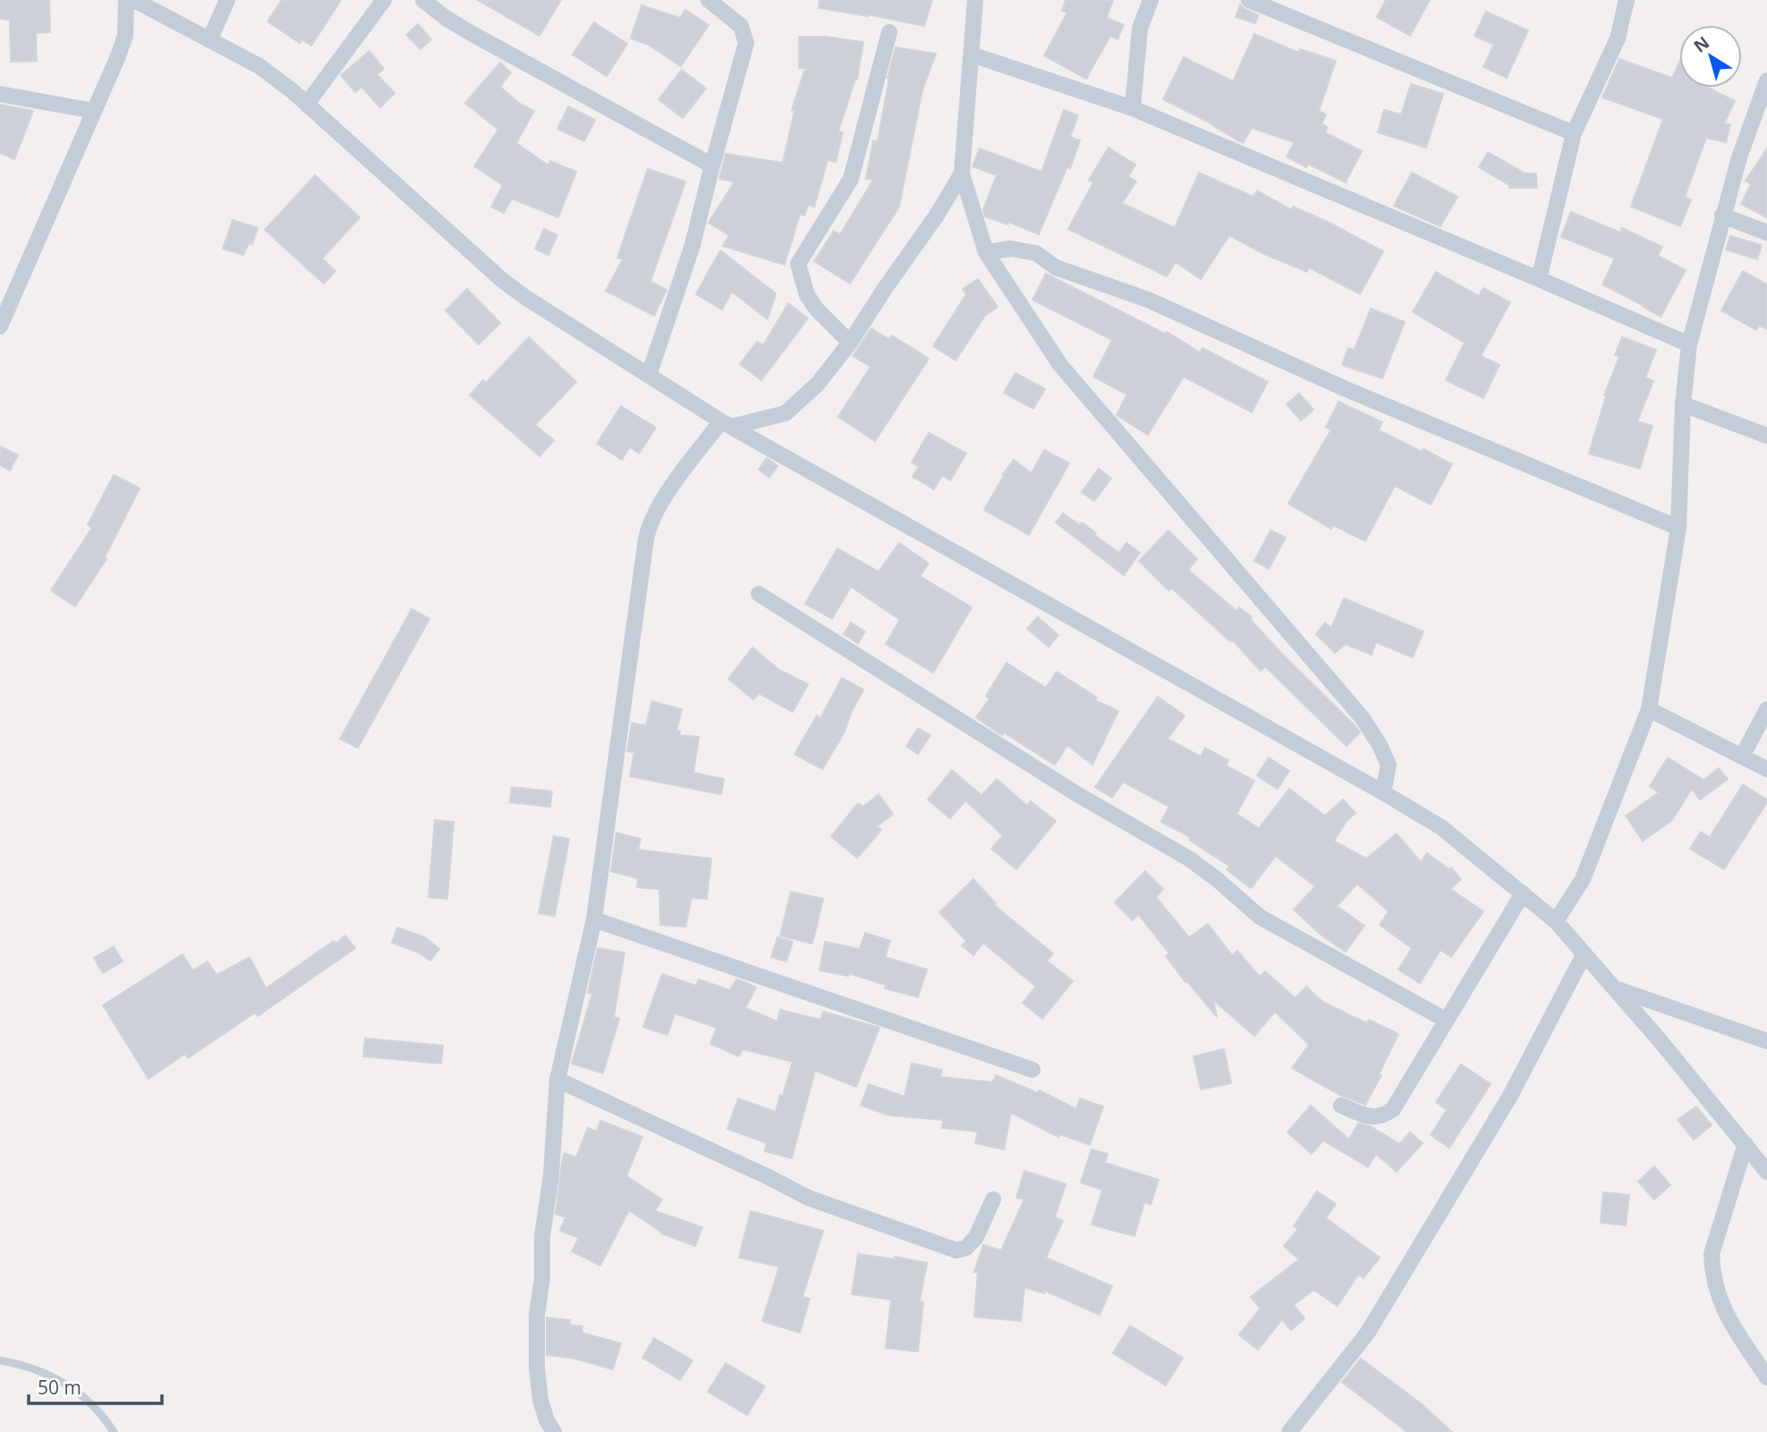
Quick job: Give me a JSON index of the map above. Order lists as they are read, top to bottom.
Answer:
{
  "scale_bar": "50 m",
  "north": "top left"
}
